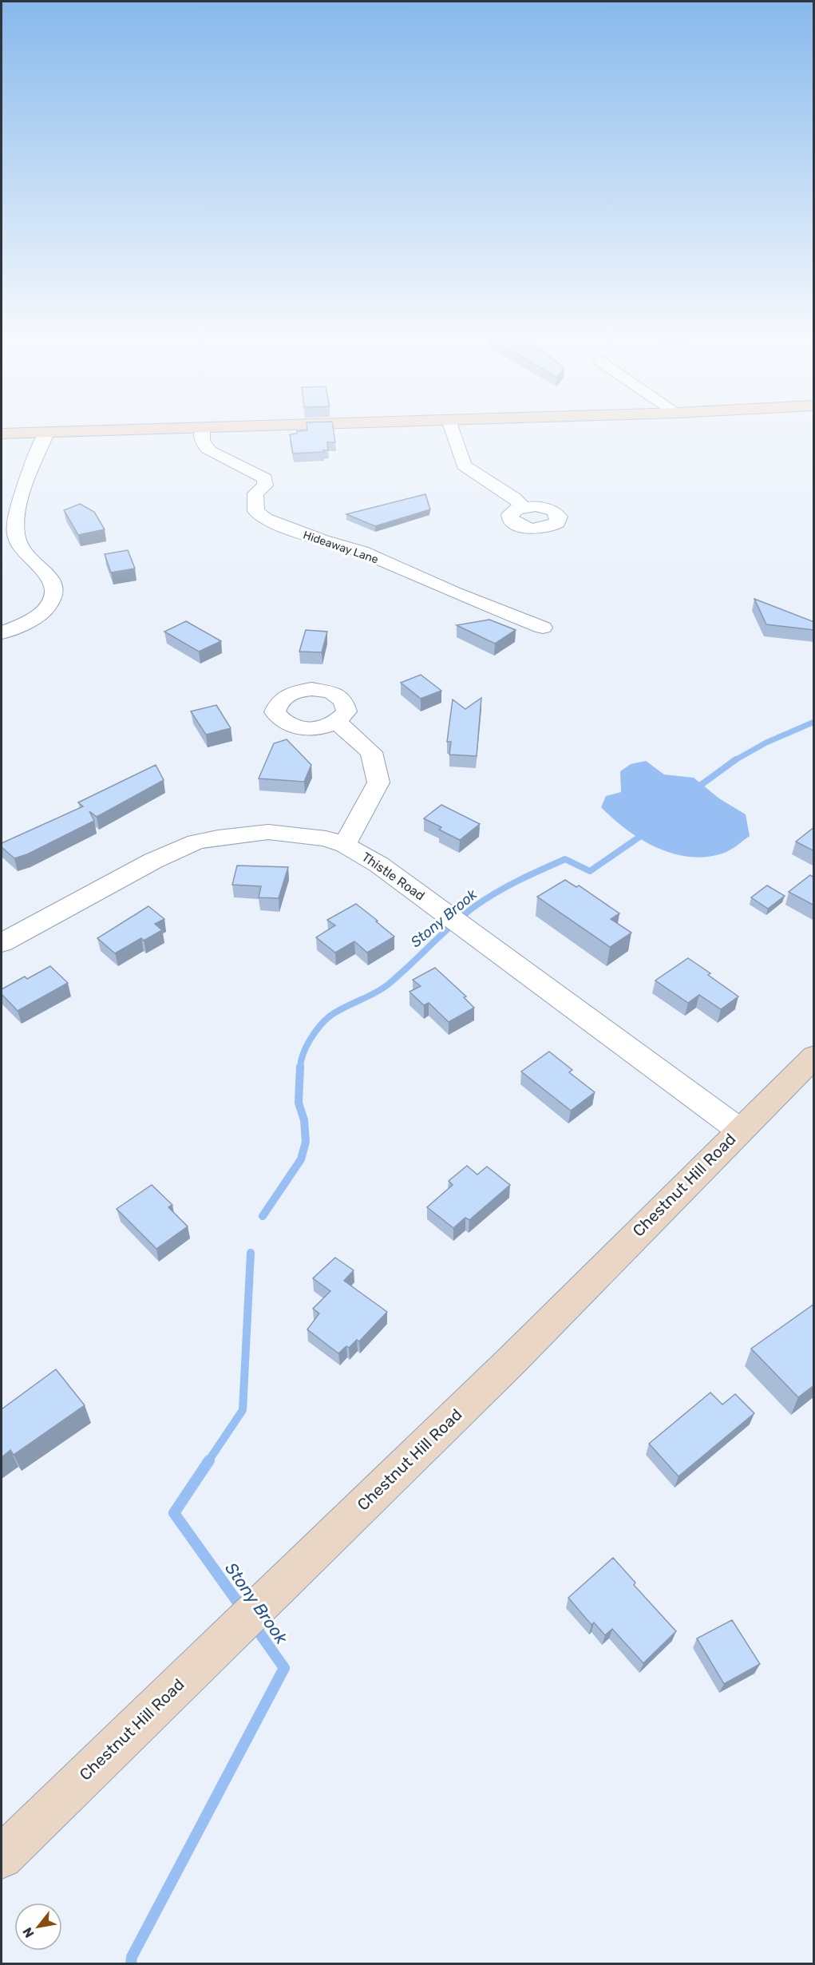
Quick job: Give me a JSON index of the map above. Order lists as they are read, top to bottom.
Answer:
{
  "streets": {
    "street": ["Hideaway Lane", "Thistle Road", "Chestnut Hill Road"]
  },
  "crossings": [
    ["Thistle Road", "Chestnut Hill Road"]
  ],
  "water": ["Stony Brook"],
  "north": "bottom left"
}
